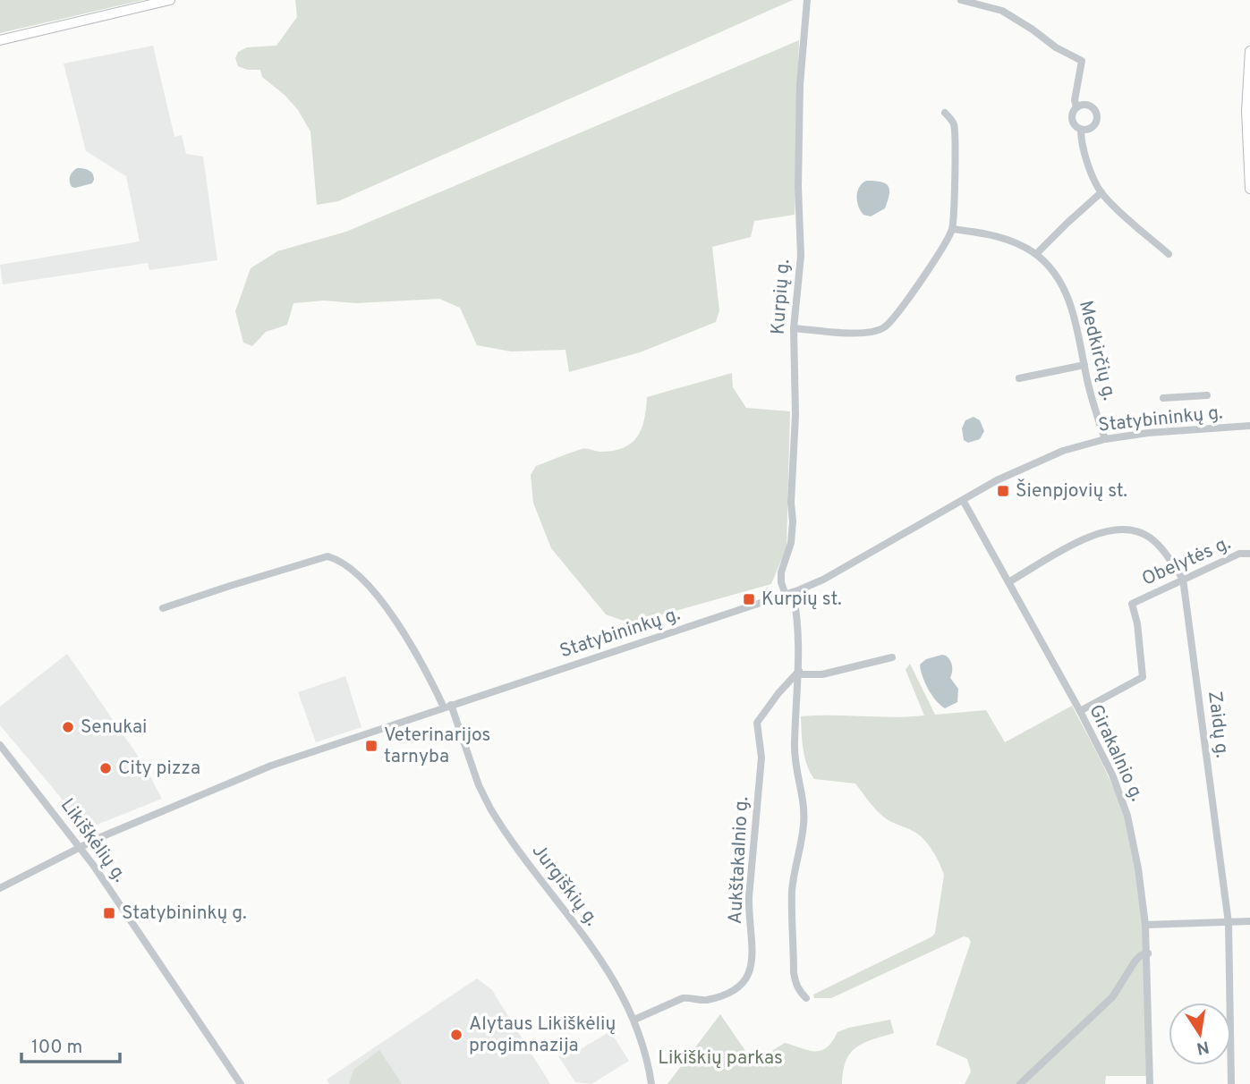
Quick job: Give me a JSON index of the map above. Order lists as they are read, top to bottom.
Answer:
{
  "streets": {
    "street": [
      "Kurpių g.",
      "Medkirčių g.",
      "Statybininkų g.",
      "Obelytės g.",
      "Zaidų g.",
      "Girakalnio g.",
      "Likiškėlių g.",
      "Aukštakalnio g.",
      "Jurgiškių g."
    ]
  },
  "crossings": [
    ["Kurpių g.", "Statybininkų g."],
    ["Medkirčių g.", "Statybininkų g."],
    ["Statybininkų g.", "Girakalnio g."],
    ["Statybininkų g.", "Likiškėlių g."],
    ["Statybininkų g.", "Jurgiškių g."],
    ["Obelytės g.", "Zaidų g."],
    ["Obelytės g.", "Girakalnio g."],
    ["Zaidų g.", "Girakalnio g."],
    ["Aukštakalnio g.", "Jurgiškių g."]
  ],
  "parks": ["Likiškių parkas"],
  "places": {
    "transit": [
      "Šienpjovių st.",
      "Kurpių st.",
      "Veterinarijos tarnyba",
      "Statybininkų g."
    ],
    "other": ["Senukai", "City pizza", "Alytaus Likiškėlių progimnazija"]
  },
  "scale_bar": "100 m",
  "north": "bottom"
}
